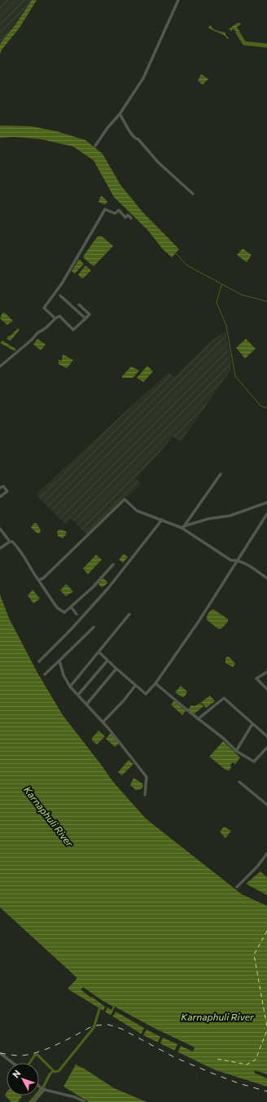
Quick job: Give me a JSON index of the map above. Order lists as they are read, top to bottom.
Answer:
{
  "water": ["Karnaphuli River"],
  "north": "top left"
}
